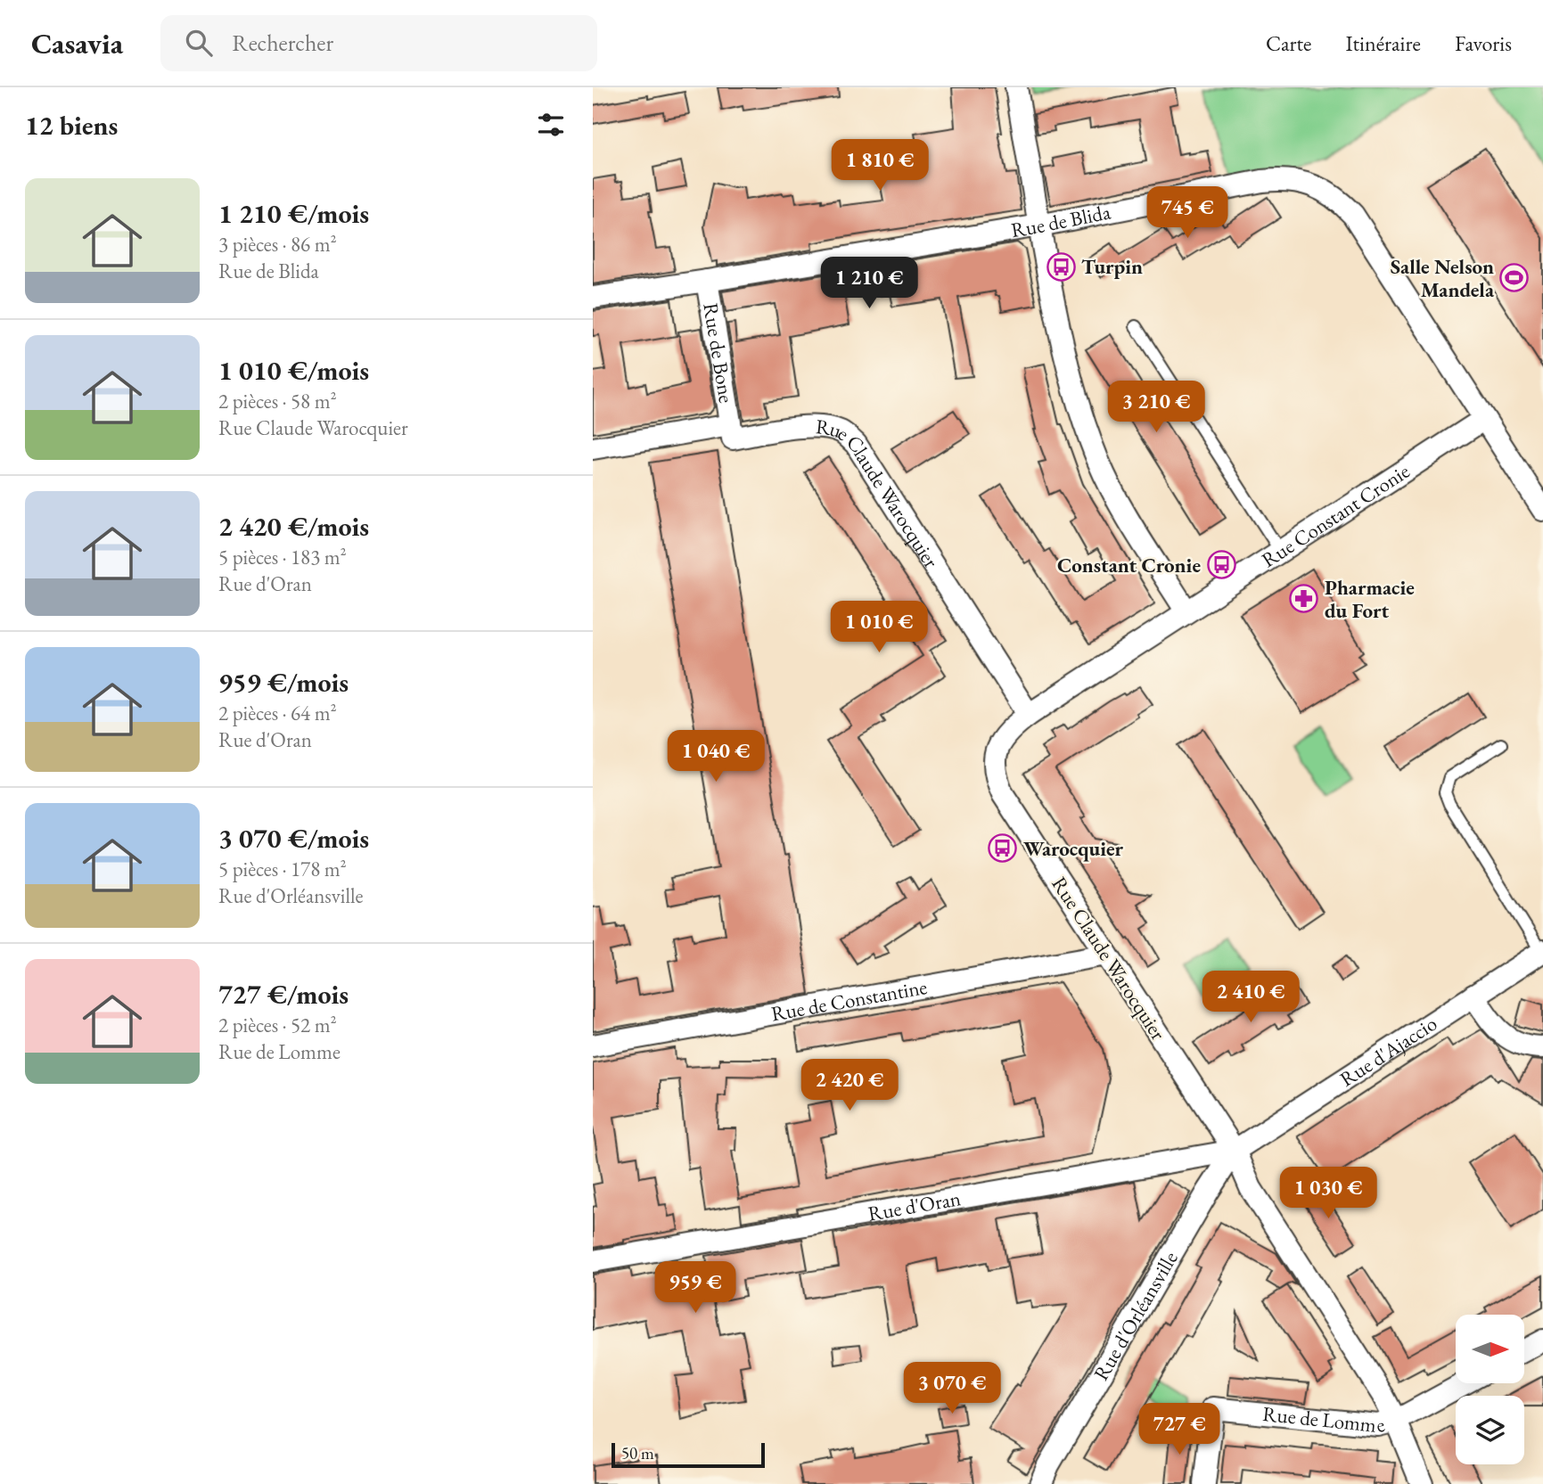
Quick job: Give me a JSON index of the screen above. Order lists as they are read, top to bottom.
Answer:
{
  "streets": {
    "street": [
      "Rue de Blida",
      "Rue de Bone",
      "Rue Claude Warocquier",
      "Rue Constant Cronie",
      "Rue de Constantine",
      "Rue d'Ajaccio",
      "Rue d'Oran",
      "Rue d'Orléansville",
      "Rue de Lomme"
    ]
  },
  "crossings": [
    ["Rue de Blida", "Rue de Bone"],
    ["Rue de Blida", "Rue Constant Cronie"],
    ["Rue de Bone", "Rue Claude Warocquier"],
    ["Rue Claude Warocquier", "Rue Constant Cronie"],
    ["Rue Claude Warocquier", "Rue de Constantine"],
    ["Rue Claude Warocquier", "Rue d'Ajaccio"],
    ["Rue Claude Warocquier", "Rue d'Oran"],
    ["Rue Claude Warocquier", "Rue d'Orléansville"],
    ["Rue Claude Warocquier", "Rue de Lomme"],
    ["Rue d'Ajaccio", "Rue d'Oran"],
    ["Rue d'Ajaccio", "Rue d'Orléansville"],
    ["Rue d'Oran", "Rue d'Orléansville"]
  ],
  "places": {
    "bus stop": ["Turpin", "Constant Cronie", "Warocquier"],
    "sports": ["Salle Nelson Mandela"],
    "pharmacy": ["Pharmacie du Fort"]
  },
  "scale_bar": "50 m",
  "north": "right",
  "page": {
    "header": "Casavia",
    "search": "Rechercher",
    "nav": ["Carte", "Itinéraire", "Favoris"],
    "heading": "12 biens",
    "price": [
      "1 810 €",
      "745 €",
      "1 210 €",
      "3 210 €",
      "1 010 €",
      "1 040 €",
      "2 410 €",
      "2 420 €",
      "1 030 €",
      "959 €",
      "3 070 €",
      "727 €"
    ],
    "list": [
      {
        "name": "1 210 €/mois",
        "note": "3 pièces · 86 m² · Rue de Blida"
      },
      {
        "name": "1 010 €/mois",
        "note": "2 pièces · 58 m² · Rue Claude Warocquier"
      },
      {
        "name": "2 420 €/mois",
        "note": "5 pièces · 183 m² · Rue d'Oran"
      },
      {
        "name": "959 €/mois",
        "note": "2 pièces · 64 m² · Rue d'Oran"
      },
      {
        "name": "3 070 €/mois",
        "note": "5 pièces · 178 m² · Rue d'Orléansville"
      },
      {
        "name": "727 €/mois",
        "note": "2 pièces · 52 m² · Rue de Lomme"
      }
    ],
    "scale": "50 m"
  }
}
